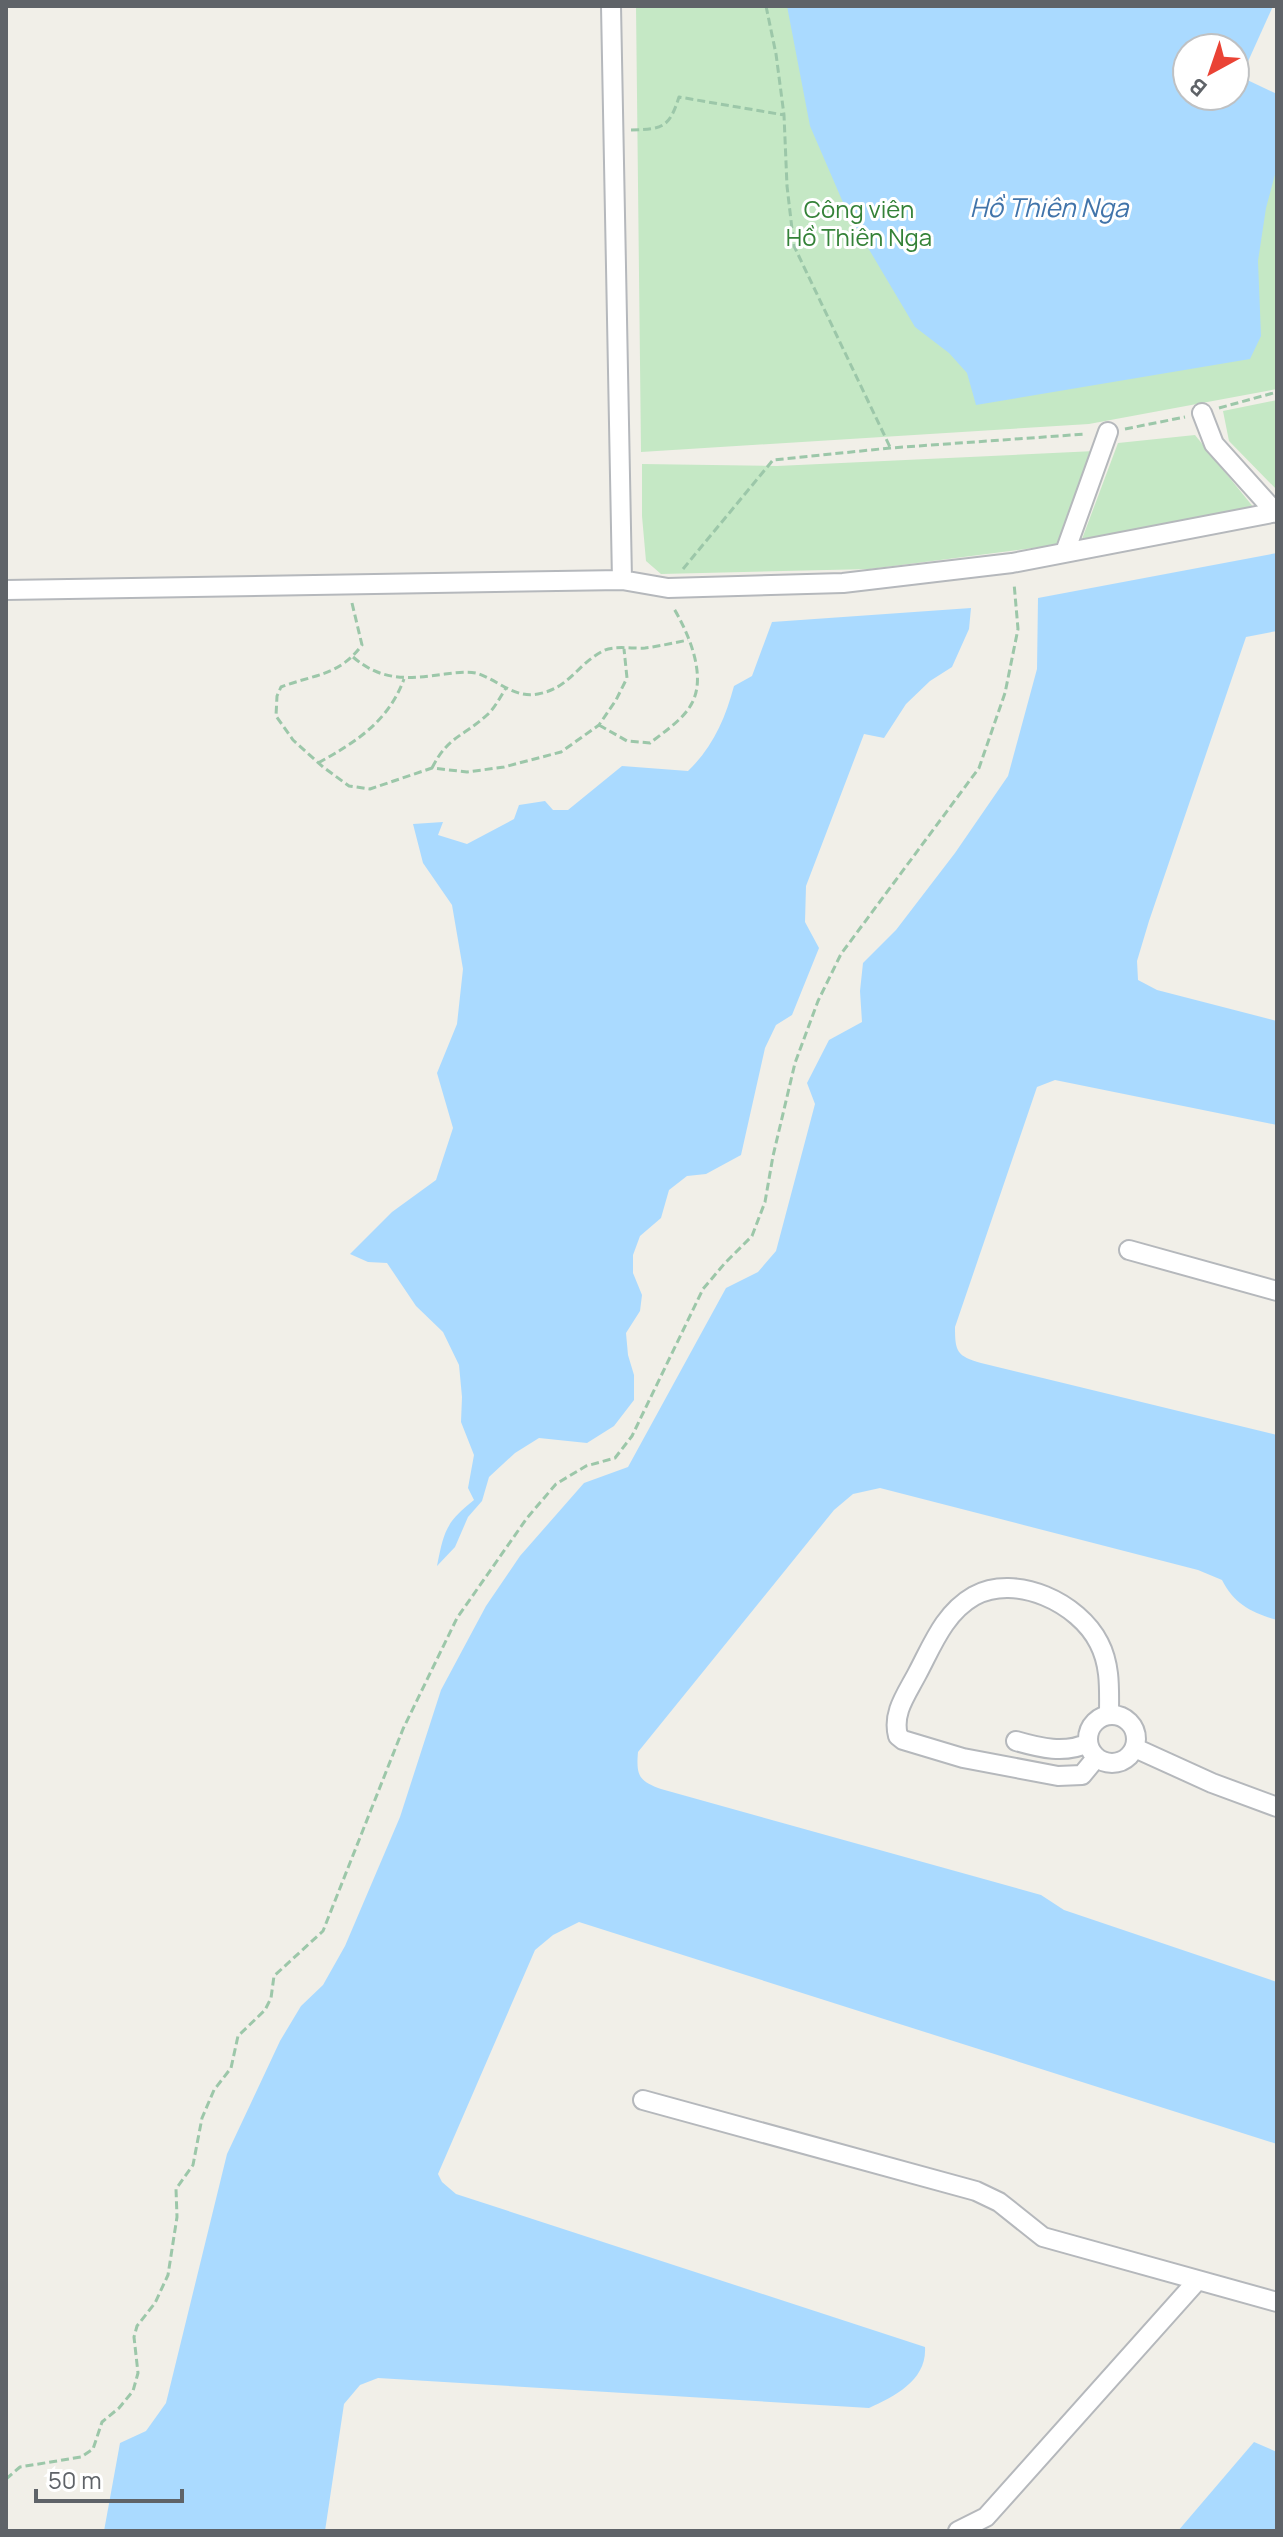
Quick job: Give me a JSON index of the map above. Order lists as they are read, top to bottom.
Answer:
{
  "water": ["Hồ Thiên Nga"],
  "parks": ["Công viên Hồ Thiên Nga"],
  "scale_bar": "50 m",
  "north": "bottom left"
}
